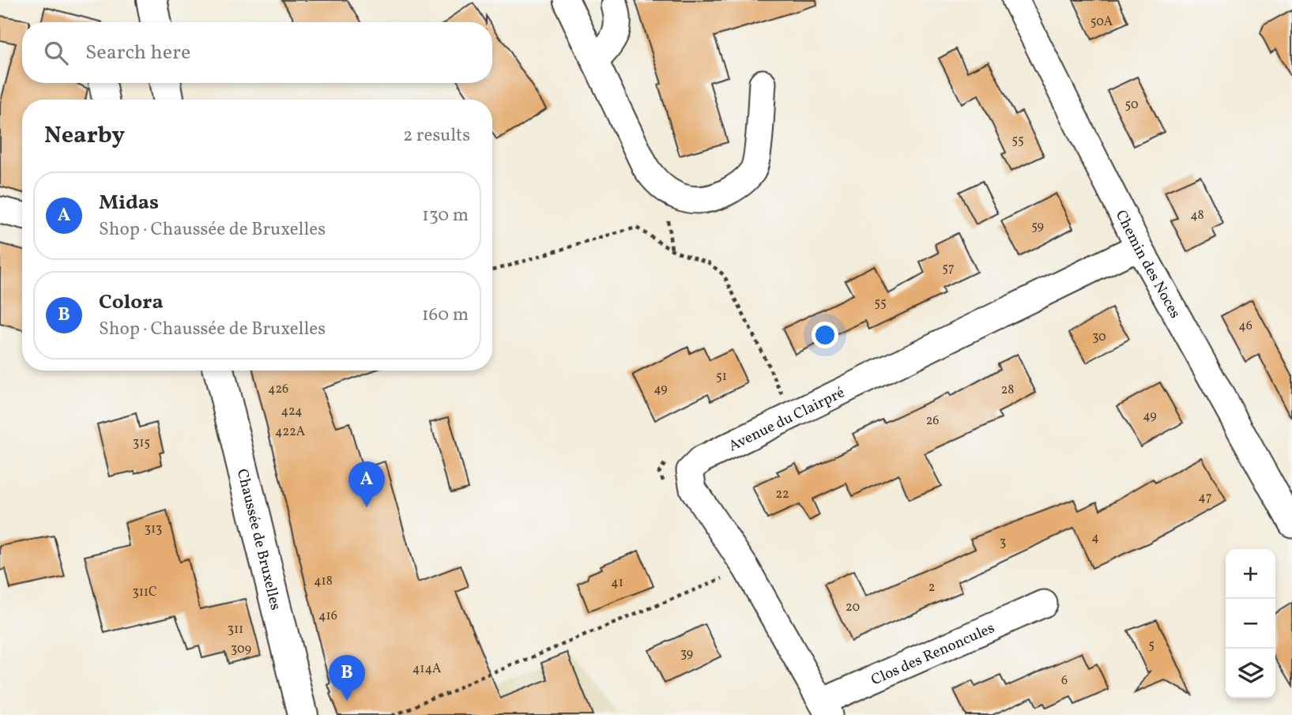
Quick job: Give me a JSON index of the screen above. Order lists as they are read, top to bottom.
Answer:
{
  "streets": {
    "main road": ["Chaussée de Bruxelles"],
    "street": ["Chemin des Noces", "Avenue du Clairpré", "Clos des Renoncules"]
  },
  "crossings": [
    ["Chemin des Noces", "Avenue du Clairpré"],
    ["Avenue du Clairpré", "Clos des Renoncules"]
  ],
  "house_numbers": [
    "50A",
    "50",
    "55",
    "48",
    "59",
    "57",
    "55",
    "46",
    "30",
    "51",
    "426",
    "49",
    "28",
    "424",
    "49",
    "26",
    "422A",
    "315",
    "22",
    "47",
    "313",
    "4",
    "3",
    "418",
    "41",
    "2",
    "311C",
    "20",
    "416",
    "311",
    "5",
    "309",
    "39",
    "414A",
    "6"
  ],
  "page": {
    "search": "Search here",
    "heading": ["Nearby", "2 results"],
    "list": [
      {
        "mark": "A",
        "name": "Midas",
        "note": "Shop · Chaussée de Bruxelles",
        "value": "130 m"
      },
      {
        "mark": "B",
        "name": "Colora",
        "note": "Shop · Chaussée de Bruxelles",
        "value": "160 m"
      }
    ],
    "pins": ["A", "B"],
    "map_buttons": ["+", "−"]
  }
}
